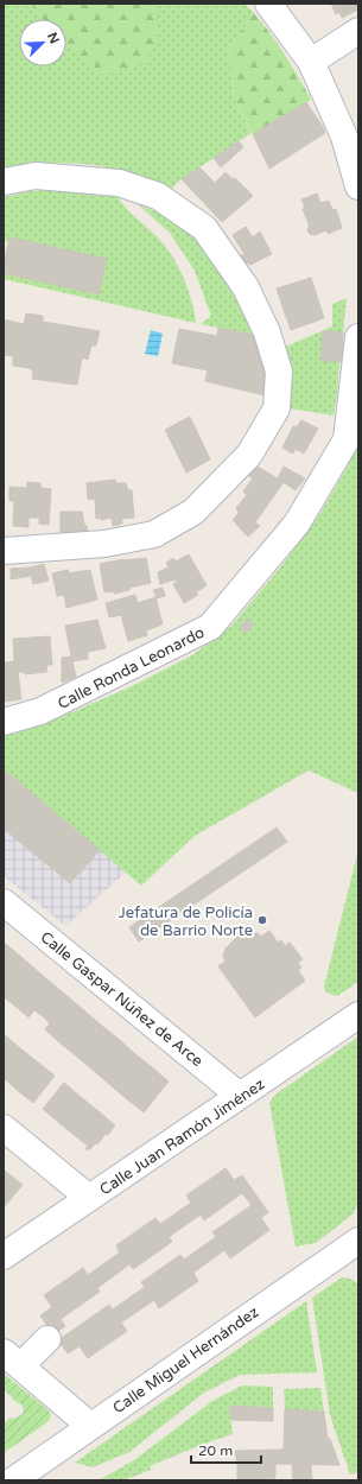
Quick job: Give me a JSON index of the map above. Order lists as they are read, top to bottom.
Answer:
{
  "streets": {
    "street": [
      "Calle Ronda Leonardo",
      "Calle Gaspar Núñez de Arce",
      "Calle Juan Ramón Jiménez",
      "Calle Miguel Hernández"
    ]
  },
  "crossings": [
    ["Calle Gaspar Núñez de Arce", "Calle Juan Ramón Jiménez"]
  ],
  "places": ["Jefatura de Policía de Barrio Norte"],
  "scale_bar": "20 m",
  "north": "top right"
}
